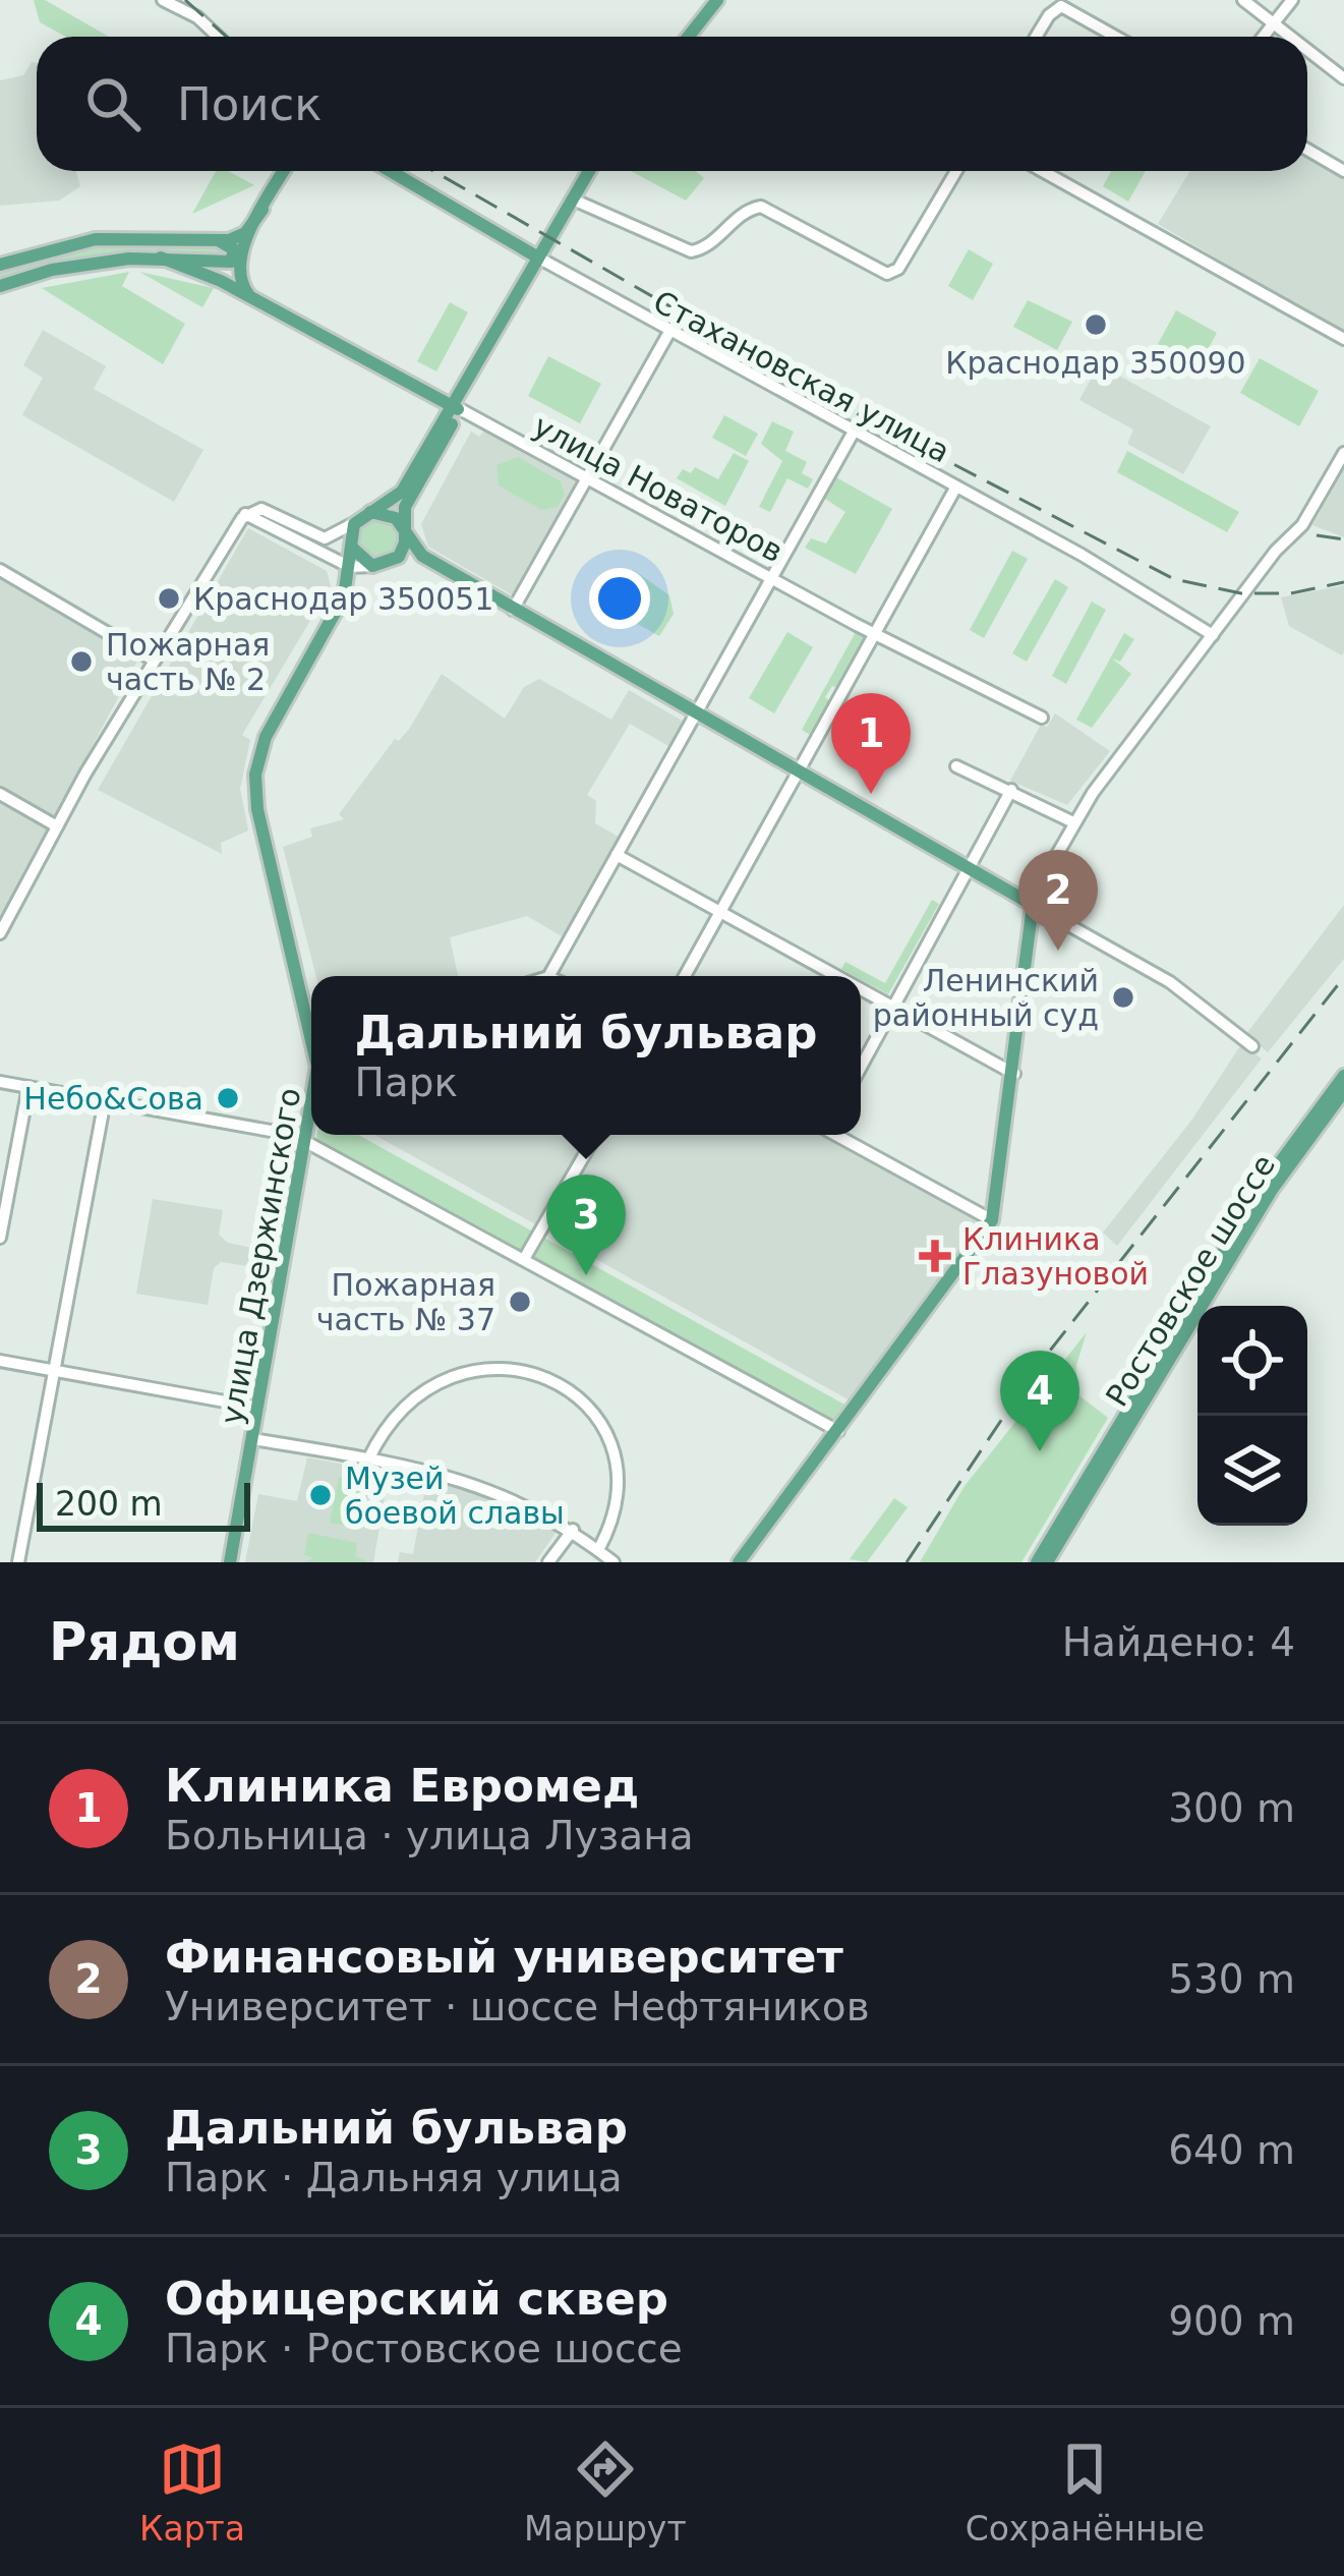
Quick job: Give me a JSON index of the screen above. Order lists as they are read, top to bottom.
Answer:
{
  "streets": {
    "main road": [
      "Стахановская улица",
      "улица Новаторов",
      "улица Дзержинского",
      "Ростовское шоссе"
    ]
  },
  "places": {
    "other": [
      "Краснодар 350090",
      "Краснодар 350051",
      "Пожарная часть № 2",
      "Ленинский районный суд",
      "Небо&Сова",
      "Пожарная часть № 37",
      "Музей боевой славы"
    ],
    "health": ["Клиника Глазуновой"]
  },
  "scale_bar": "200 m",
  "page": {
    "search": "Поиск",
    "pins": [
      "1",
      "2",
      "3",
      "4"
    ],
    "popup": ["Дальний бульвар", "Парк"],
    "scale": "200 m",
    "heading": ["Рядом", "Найдено: 4"],
    "list": [
      {
        "mark": "1",
        "name": "Клиника Евромед",
        "note": "Больница · улица Лузана",
        "value": "300 m"
      },
      {
        "mark": "2",
        "name": "Финансовый университет",
        "note": "Университет · шоссе Нефтяников",
        "value": "530 m"
      },
      {
        "mark": "3",
        "name": "Дальний бульвар",
        "note": "Парк · Дальняя улица",
        "value": "640 m"
      },
      {
        "mark": "4",
        "name": "Офицерский сквер",
        "note": "Парк · Ростовское шоссе",
        "value": "900 m"
      }
    ],
    "nav": ["Карта", "Маршрут", "Сохранённые"]
  }
}
